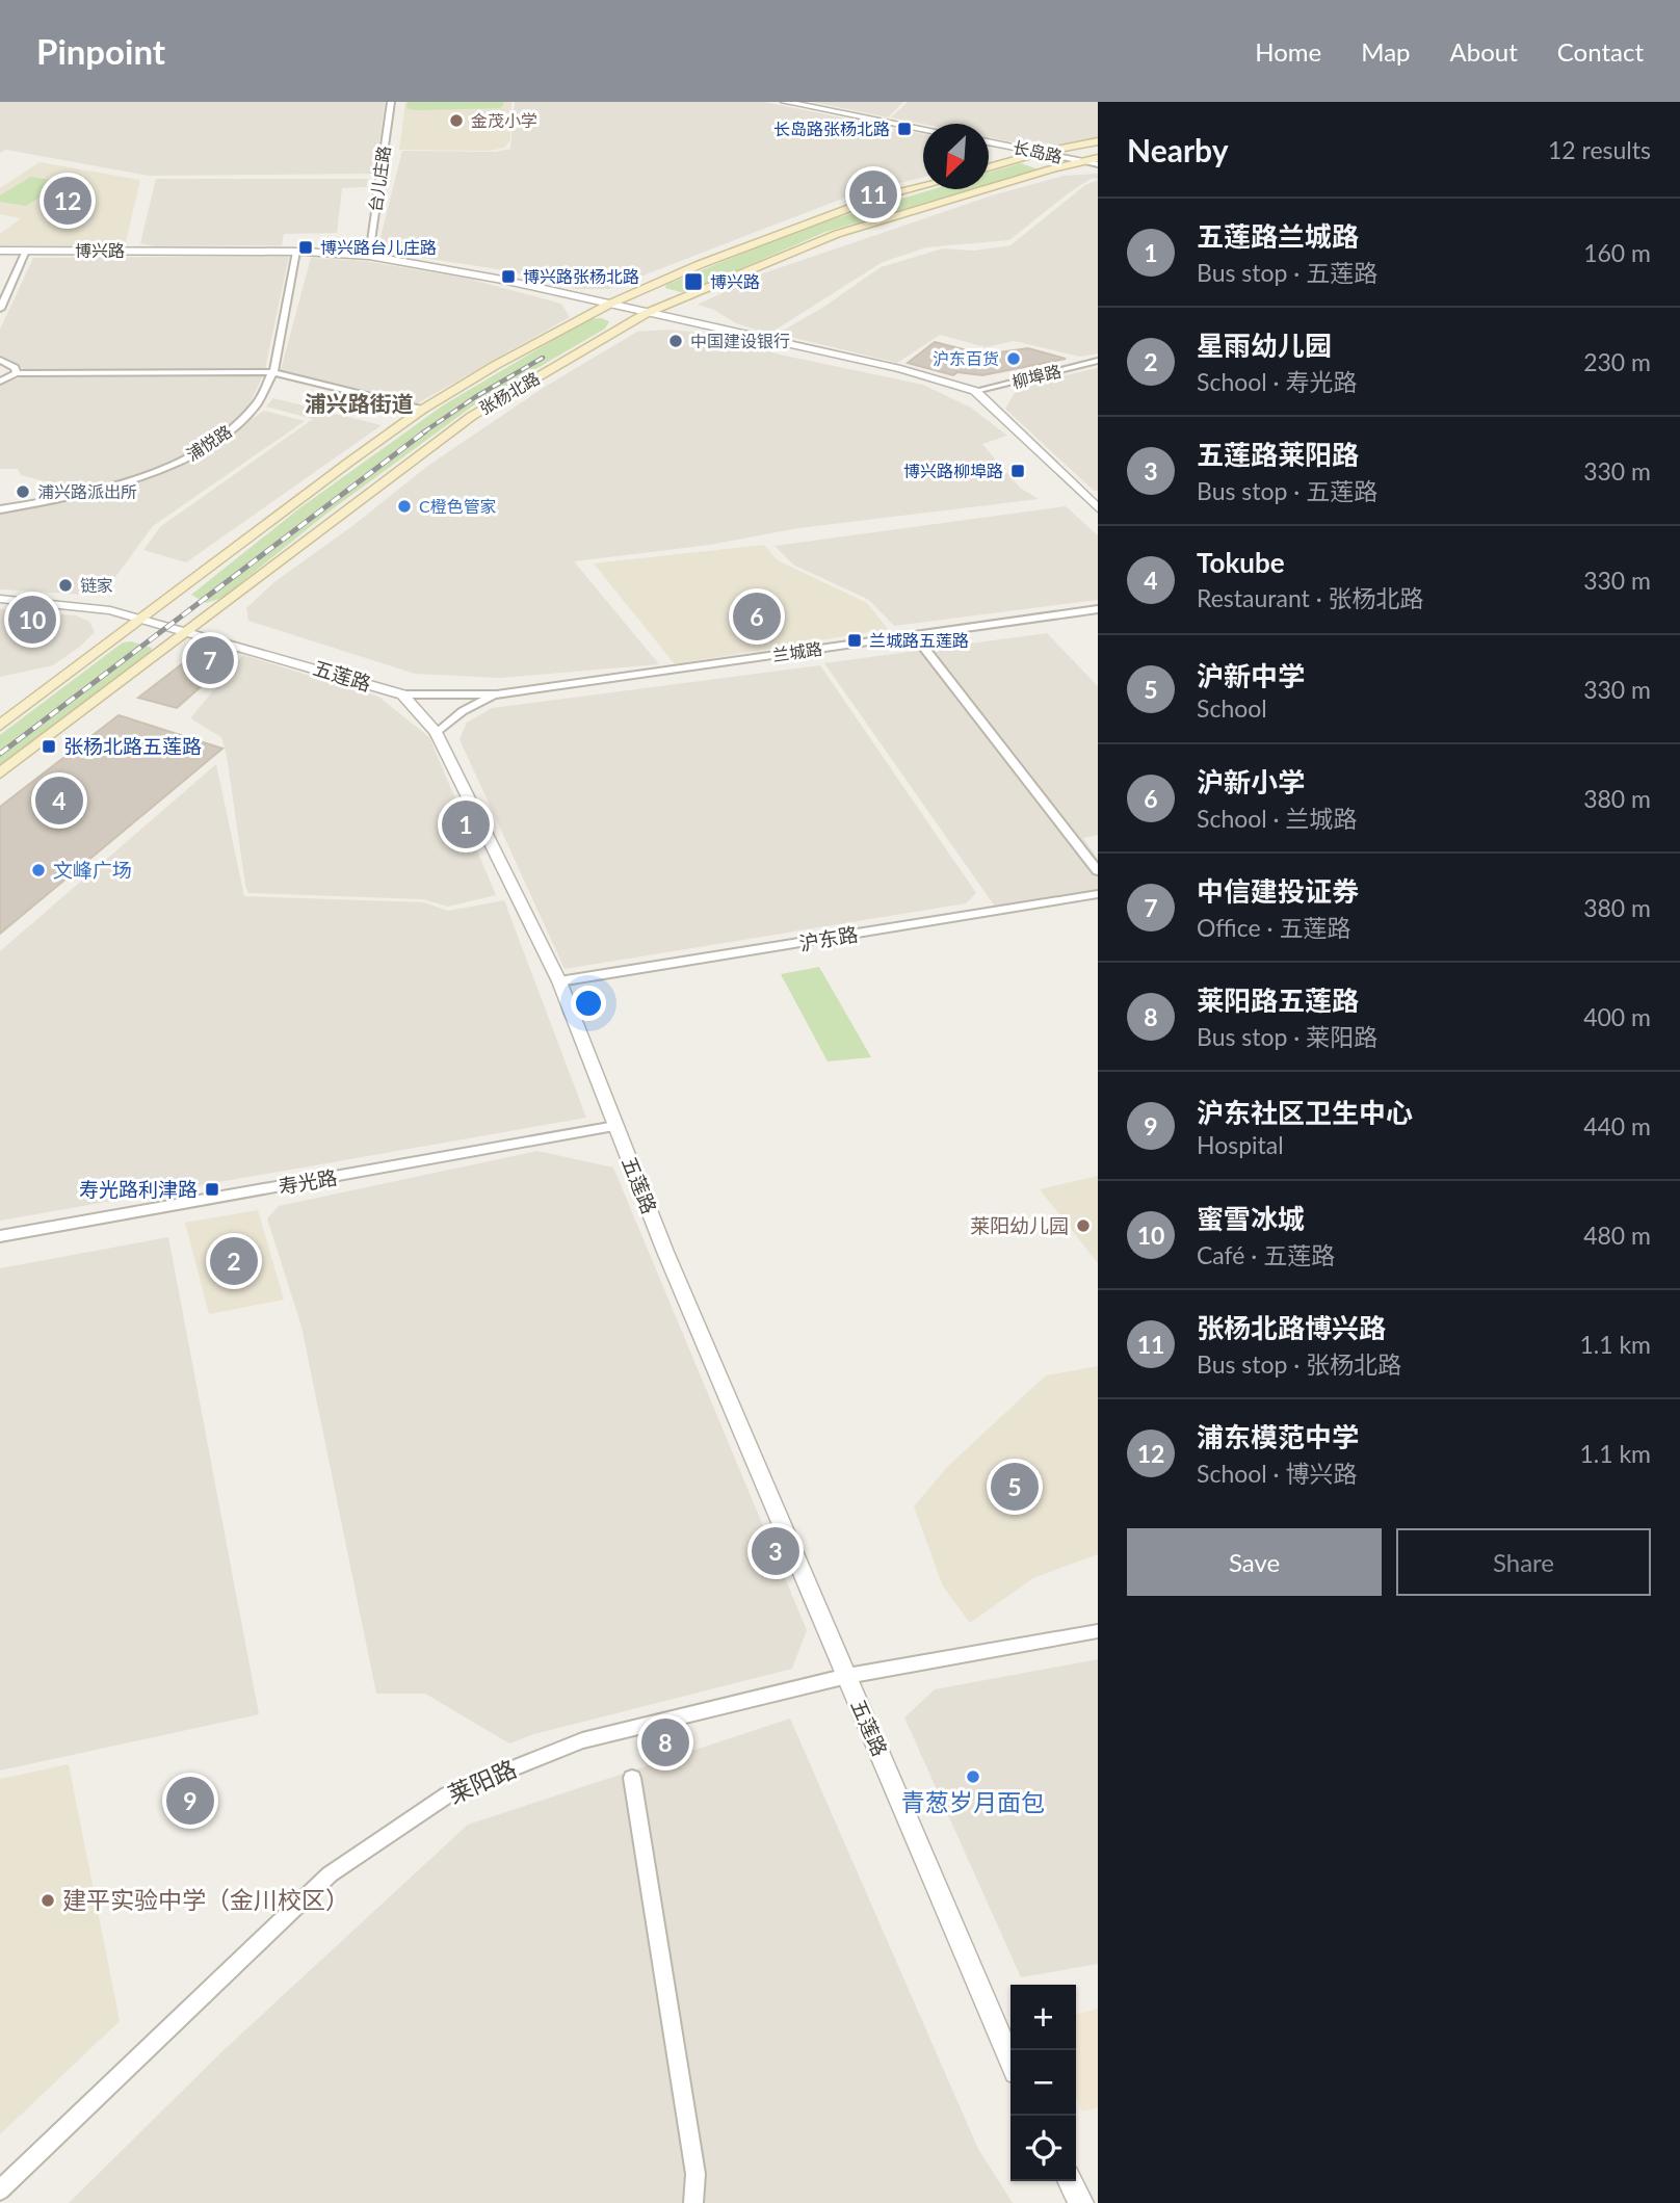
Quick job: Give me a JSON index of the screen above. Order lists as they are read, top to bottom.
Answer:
{
  "streets": {
    "main road": ["张杨北路"],
    "street": [
      "长岛路",
      "台儿庄路",
      "博兴路",
      "柳埠路",
      "浦悦路",
      "兰城路",
      "五莲路",
      "沪东路",
      "寿光路",
      "莱阳路"
    ]
  },
  "crossings": [
    ["长岛路", "张杨北路"],
    ["台儿庄路", "博兴路"],
    ["博兴路", "柳埠路"],
    ["博兴路", "张杨北路"],
    ["博兴路", "浦悦路"],
    ["张杨北路", "五莲路"],
    ["兰城路", "五莲路"],
    ["五莲路", "沪东路"],
    ["五莲路", "寿光路"],
    ["五莲路", "莱阳路"]
  ],
  "districts": ["浦兴路街道"],
  "places": {
    "other": [
      "金茂小学",
      "中国建设银行",
      "沪东百货",
      "浦兴路派出所",
      "C橙色管家",
      "链家",
      "文峰广场",
      "莱阳幼儿园",
      "青葱岁月面包",
      "建平实验中学（金川校区）"
    ],
    "transit": [
      "长岛路张杨北路",
      "博兴路台儿庄路",
      "博兴路张杨北路",
      "博兴路",
      "博兴路柳埠路",
      "兰城路五莲路",
      "张杨北路五莲路",
      "寿光路利津路"
    ]
  },
  "north": "bottom left",
  "page": {
    "header": "Pinpoint",
    "nav": [
      "Home",
      "Map",
      "About",
      "Contact"
    ],
    "heading": ["Nearby", "12 results"],
    "pins": [
      "11",
      "12",
      "6",
      "10",
      "7",
      "4",
      "1",
      "2",
      "5",
      "3",
      "8",
      "9"
    ],
    "list": [
      {
        "mark": "1",
        "name": "五莲路兰城路",
        "note": "Bus stop · 五莲路",
        "value": "160 m"
      },
      {
        "mark": "2",
        "name": "星雨幼儿园",
        "note": "School · 寿光路",
        "value": "230 m"
      },
      {
        "mark": "3",
        "name": "五莲路莱阳路",
        "note": "Bus stop · 五莲路",
        "value": "330 m"
      },
      {
        "mark": "4",
        "name": "Tokube",
        "note": "Restaurant · 张杨北路",
        "value": "330 m"
      },
      {
        "mark": "5",
        "name": "沪新中学",
        "note": "School",
        "value": "330 m"
      },
      {
        "mark": "6",
        "name": "沪新小学",
        "note": "School · 兰城路",
        "value": "380 m"
      },
      {
        "mark": "7",
        "name": "中信建投证券",
        "note": "Office · 五莲路",
        "value": "380 m"
      },
      {
        "mark": "8",
        "name": "莱阳路五莲路",
        "note": "Bus stop · 莱阳路",
        "value": "400 m"
      },
      {
        "mark": "9",
        "name": "沪东社区卫生中心",
        "note": "Hospital",
        "value": "440 m"
      },
      {
        "mark": "10",
        "name": "蜜雪冰城",
        "note": "Café · 五莲路",
        "value": "480 m"
      },
      {
        "mark": "11",
        "name": "张杨北路博兴路",
        "note": "Bus stop · 张杨北路",
        "value": "1.1 km"
      },
      {
        "mark": "12",
        "name": "浦东模范中学",
        "note": "School · 博兴路",
        "value": "1.1 km"
      }
    ],
    "buttons": ["Save", "Share"],
    "map_buttons": ["+", "−"]
  }
}
